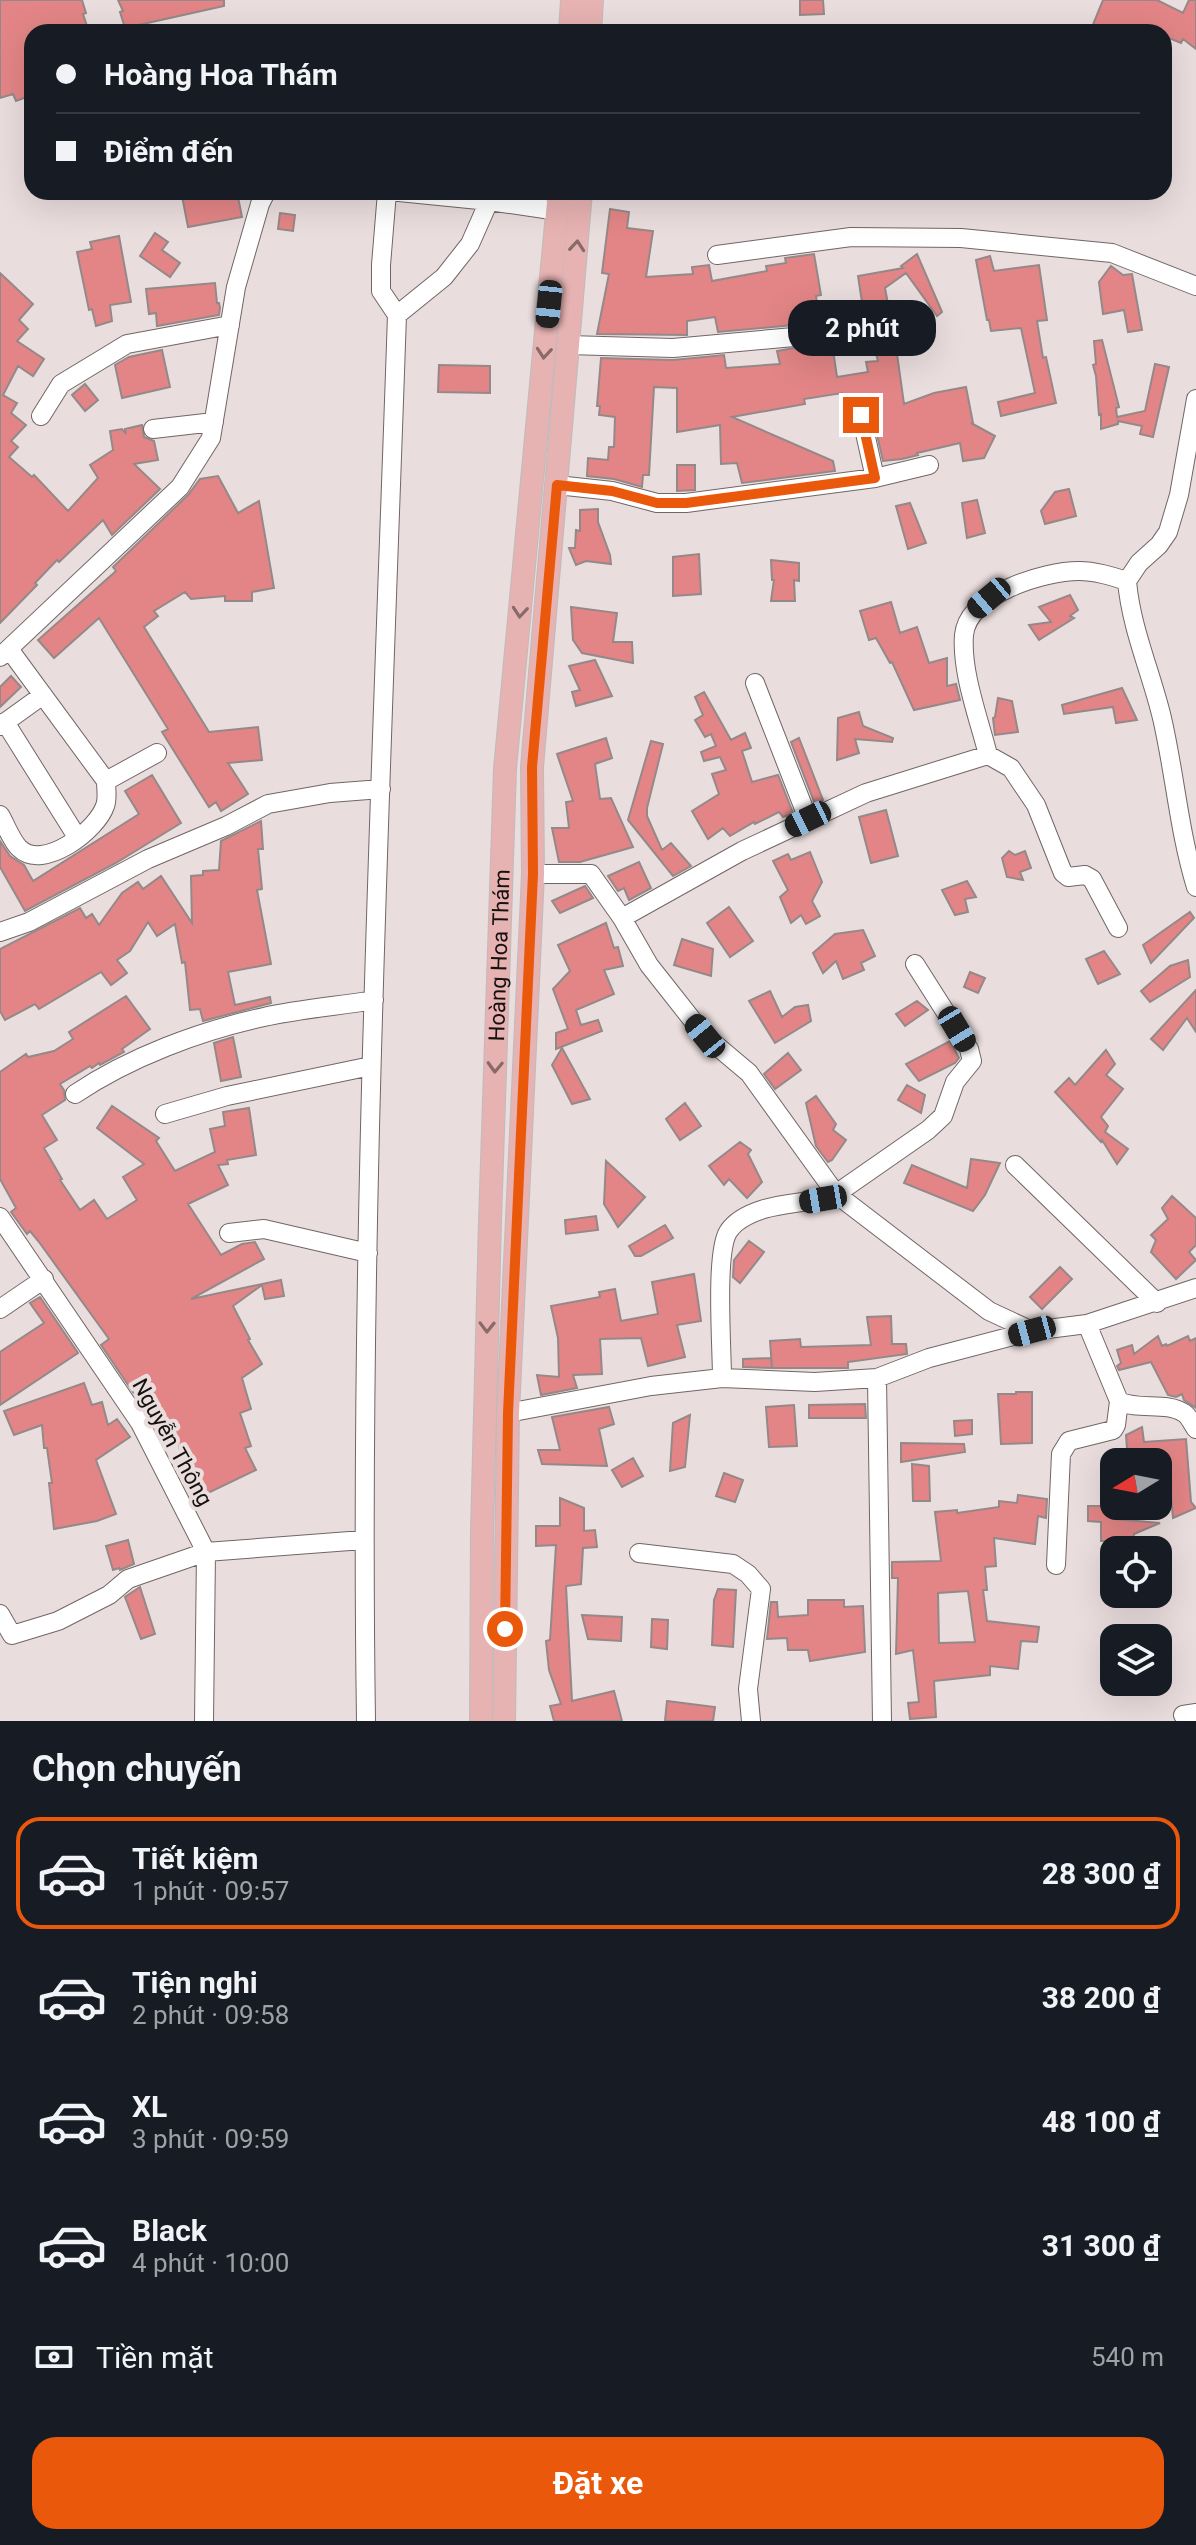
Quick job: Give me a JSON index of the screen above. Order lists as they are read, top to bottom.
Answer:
{
  "streets": {
    "main road": ["Hoàng Hoa Thám"],
    "street": ["Nguyễn Thông"]
  },
  "north": "left",
  "page": {
    "banner": ["Hoàng Hoa Thám", "Điểm đến"],
    "bubble": "2 phút",
    "heading": "Chọn chuyến",
    "list": [
      {
        "name": "Tiết kiệm",
        "note": "1 phút · 09:57",
        "value": "28 300 ₫"
      },
      {
        "name": "Tiện nghi",
        "note": "2 phút · 09:58",
        "value": "38 200 ₫"
      },
      {
        "name": "XL",
        "note": "3 phút · 09:59",
        "value": "48 100 ₫"
      },
      {
        "name": "Black",
        "note": "4 phút · 10:00",
        "value": "31 300 ₫"
      }
    ],
    "pay": ["Tiền mặt", "540 m"],
    "buttons": "Đặt xe"
  }
}
